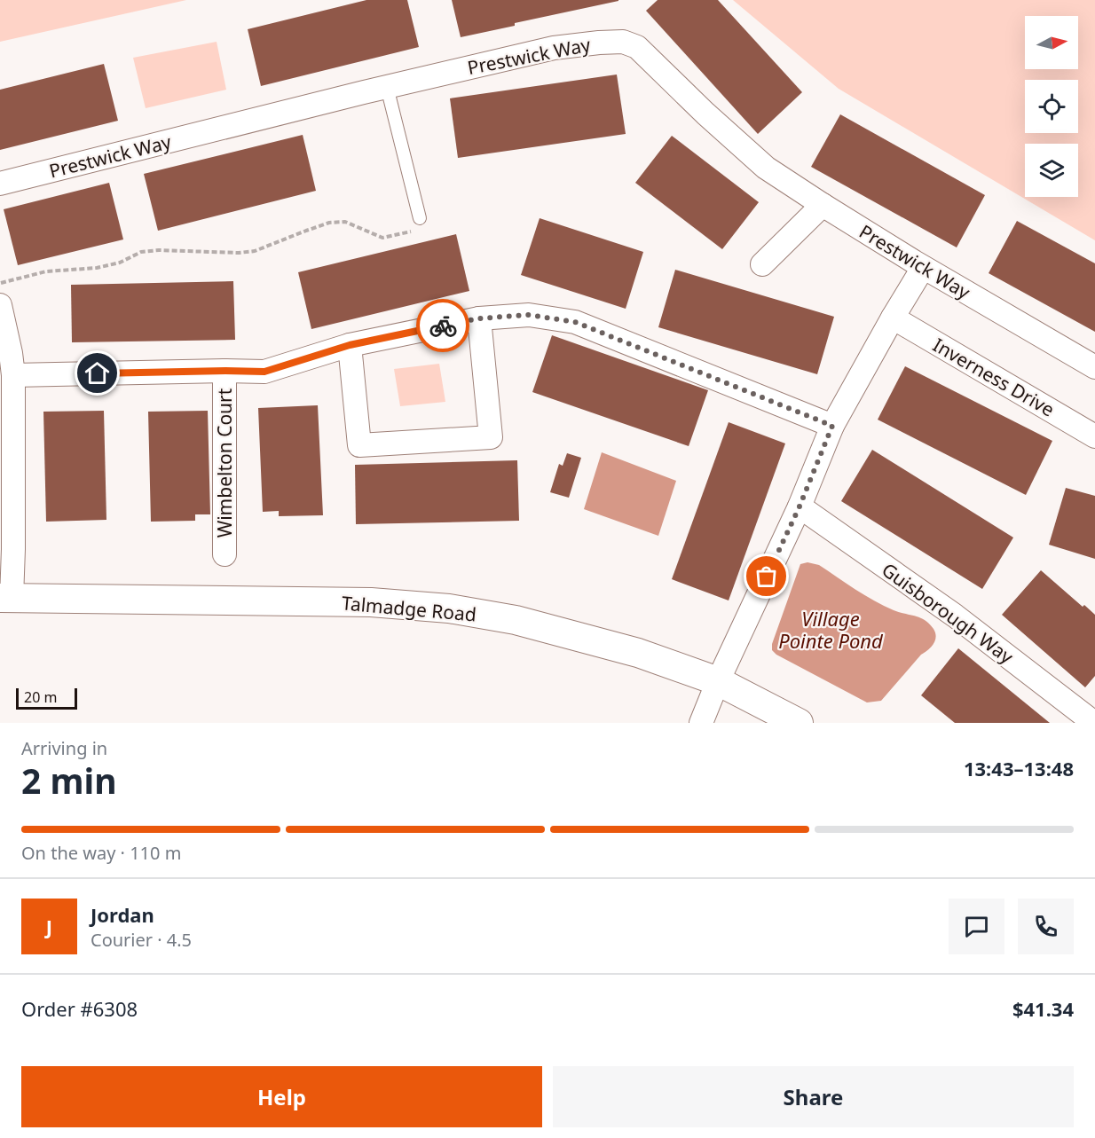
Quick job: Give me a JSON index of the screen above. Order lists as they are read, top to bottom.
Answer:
{
  "streets": {
    "street": [
      "Prestwick Way",
      "Inverness Drive",
      "Wimbelton Court",
      "Talmadge Road",
      "Guisborough Way"
    ]
  },
  "water": ["Village Pointe Pond"],
  "scale_bar": "20 m",
  "north": "right",
  "page": {
    "scale": "20 m",
    "heading": ["2 min", "Arriving in", "13:43–13:48"],
    "panel": [
      "Jordan",
      "Courier · 4.5",
      "Order #6308",
      "$41.34"
    ],
    "bar": "On the way · 110 m",
    "round": "J",
    "buttons": ["Help", "Share"]
  }
}
